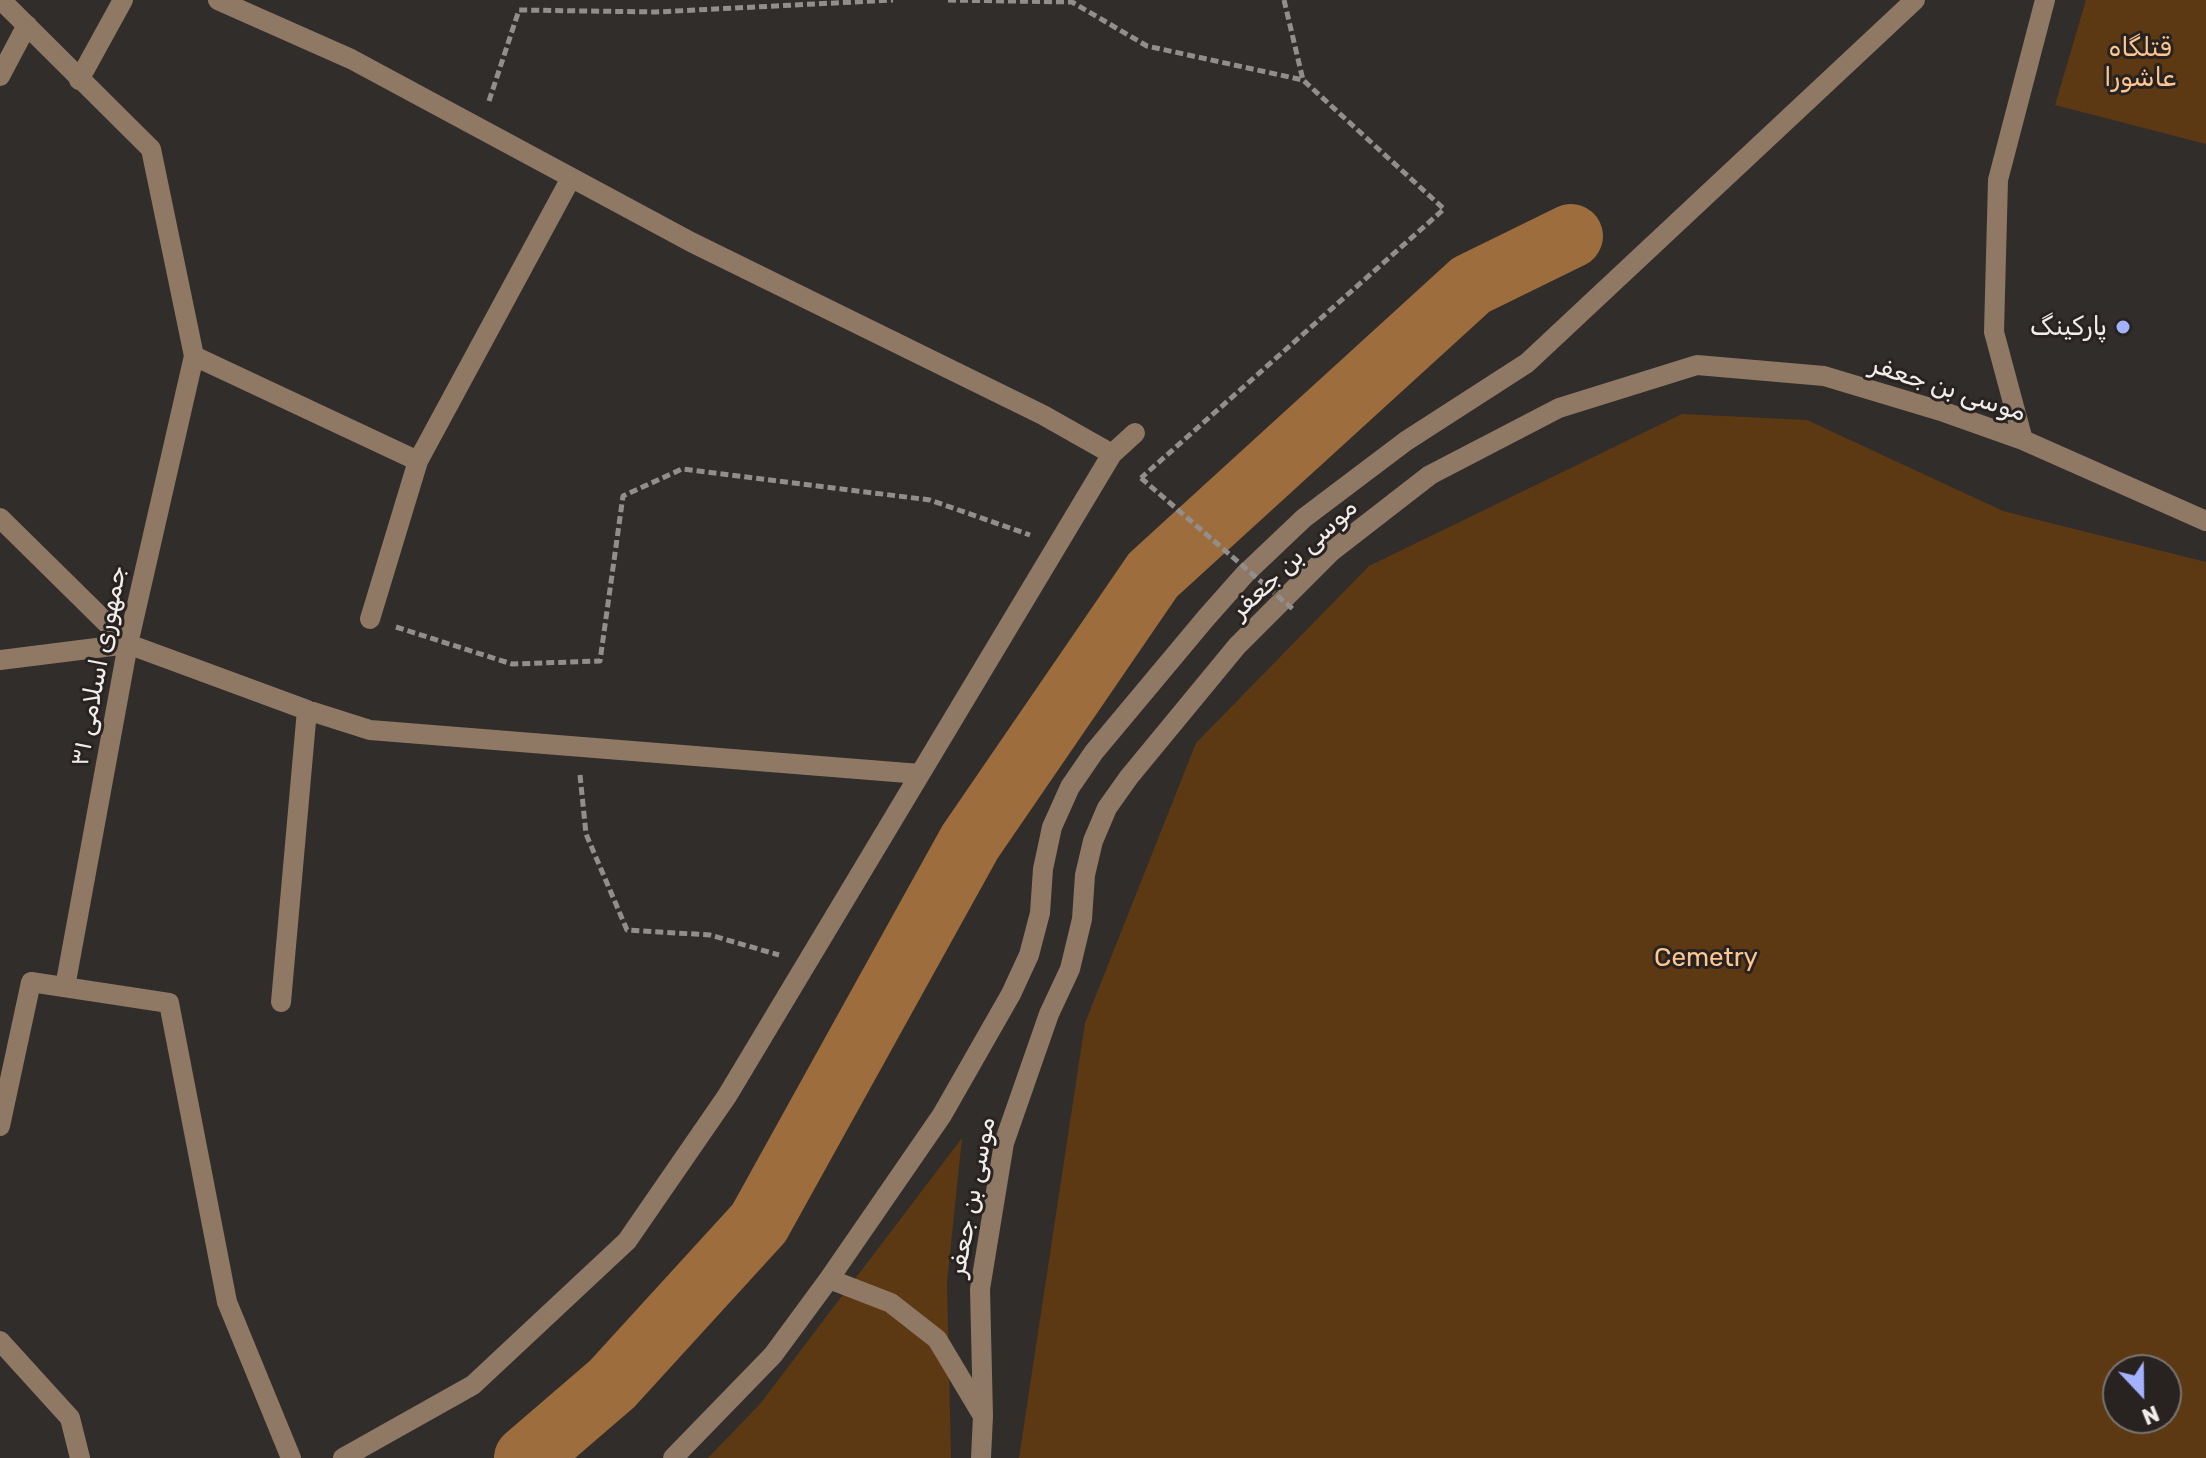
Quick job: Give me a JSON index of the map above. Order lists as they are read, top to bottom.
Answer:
{
  "streets": {
    "street": ["موسی بن جعفر", "جمهوری اسلامی ۳۱"]
  },
  "parks": ["قتلگاه عاشورا", "Cemetry"],
  "places": ["پارکینگ"],
  "north": "bottom"
}
